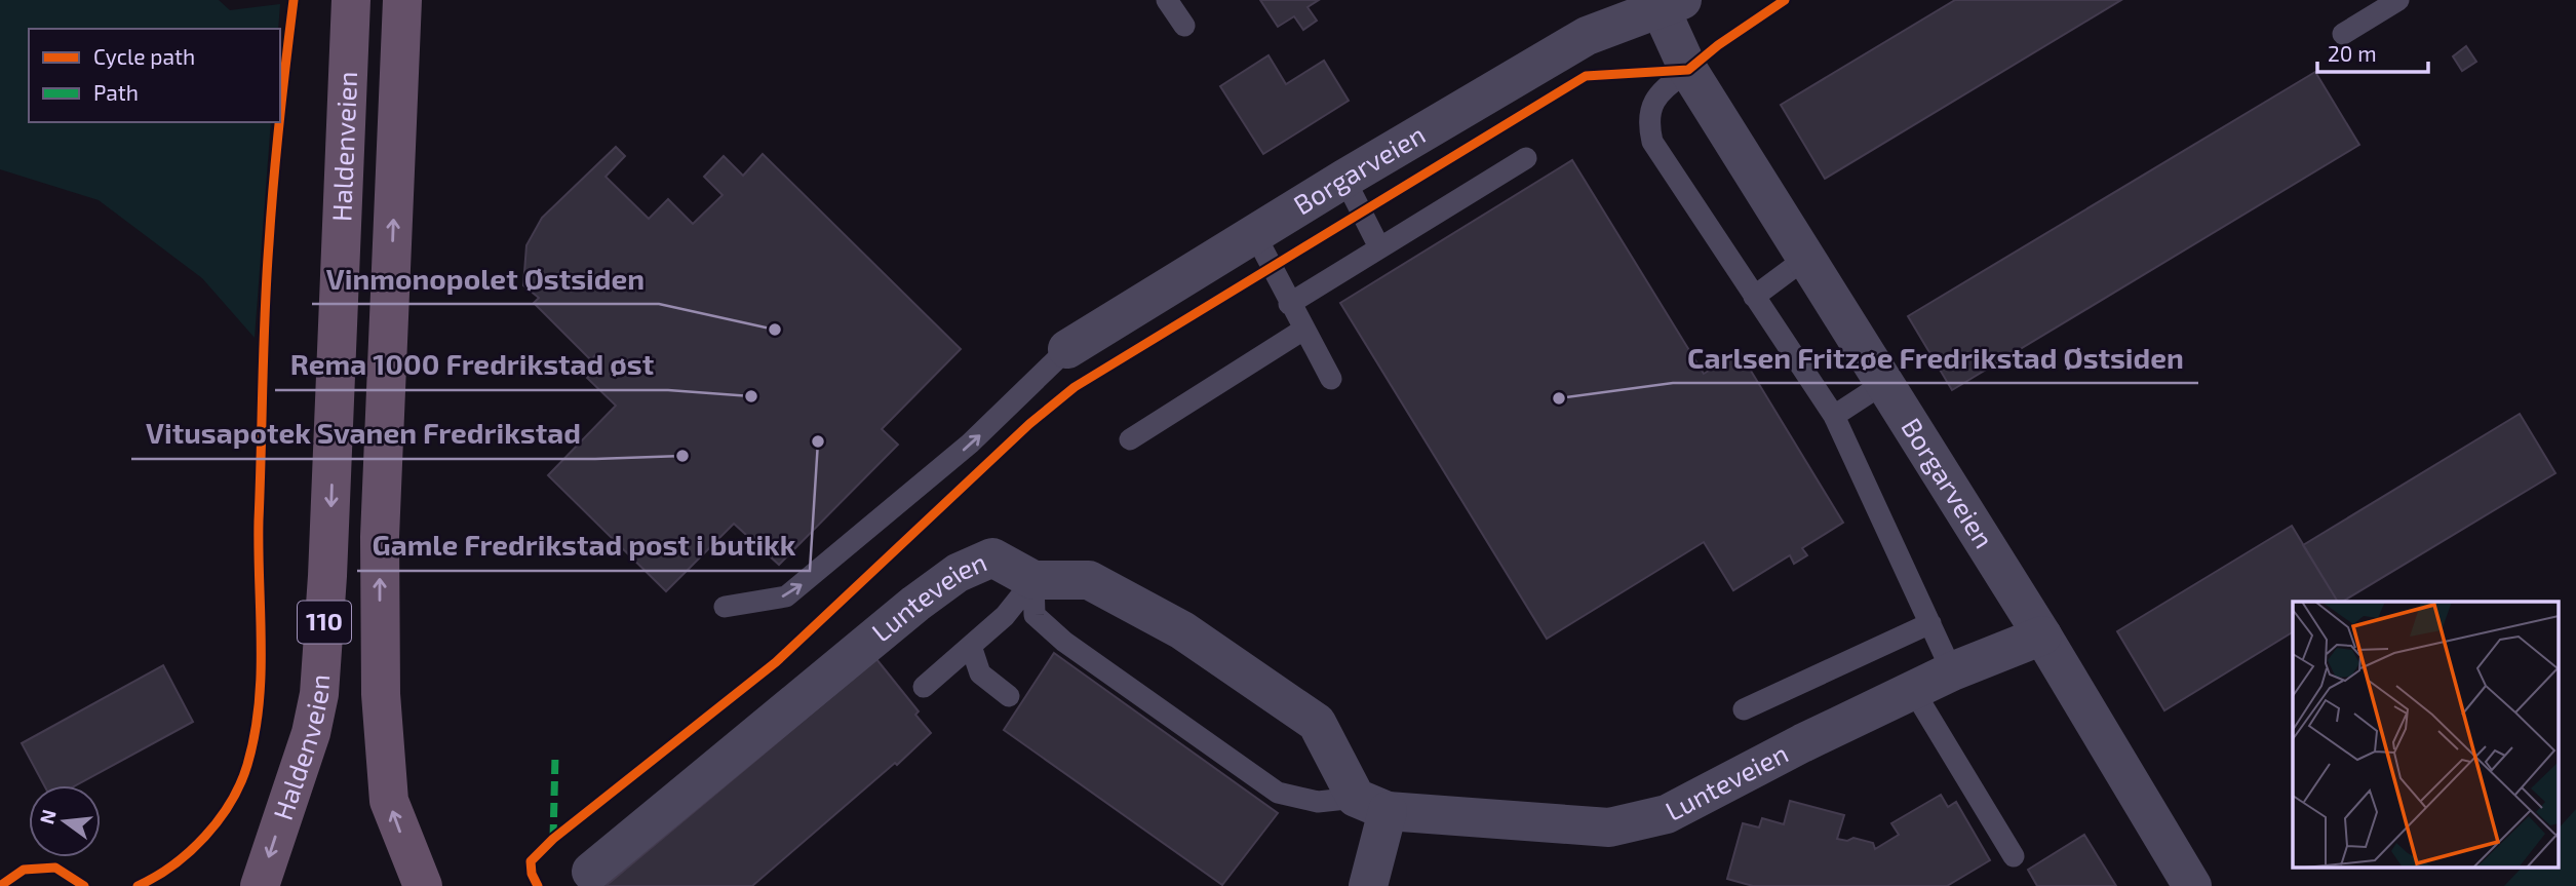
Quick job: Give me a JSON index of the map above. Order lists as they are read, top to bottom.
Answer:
{
  "streets": {
    "highway": ["Haldenveien", "110"],
    "street": ["Borgarveien", "Lunteveien"]
  },
  "crossings": [
    ["Borgarveien", "Lunteveien"]
  ],
  "places": [
    "Vinmonopolet Østsiden",
    "Rema 1000 Fredrikstad øst",
    "Carlsen Fritzøe Fredrikstad Østsiden",
    "Gamle Fredrikstad post i butikk",
    "Vitusapotek Svanen Fredrikstad"
  ],
  "legend": ["Cycle path", "Path"],
  "scale_bar": "20 m",
  "north": "left"
}
